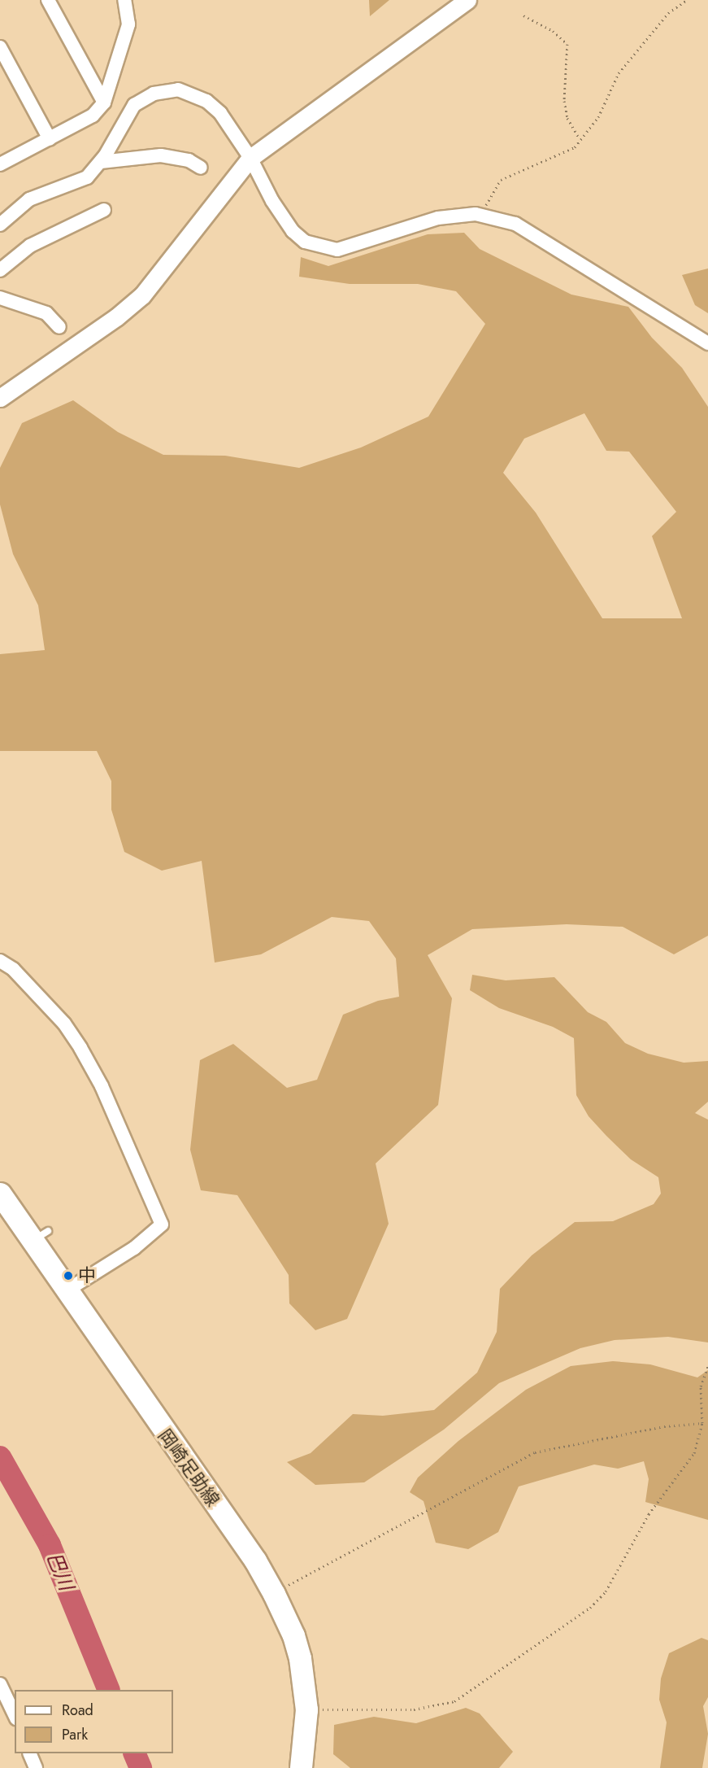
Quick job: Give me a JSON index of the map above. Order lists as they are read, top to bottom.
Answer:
{
  "streets": {
    "main road": ["岡崎足助線"]
  },
  "water": ["巴川"],
  "places": ["中"],
  "legend": ["Road", "Park"]
}
